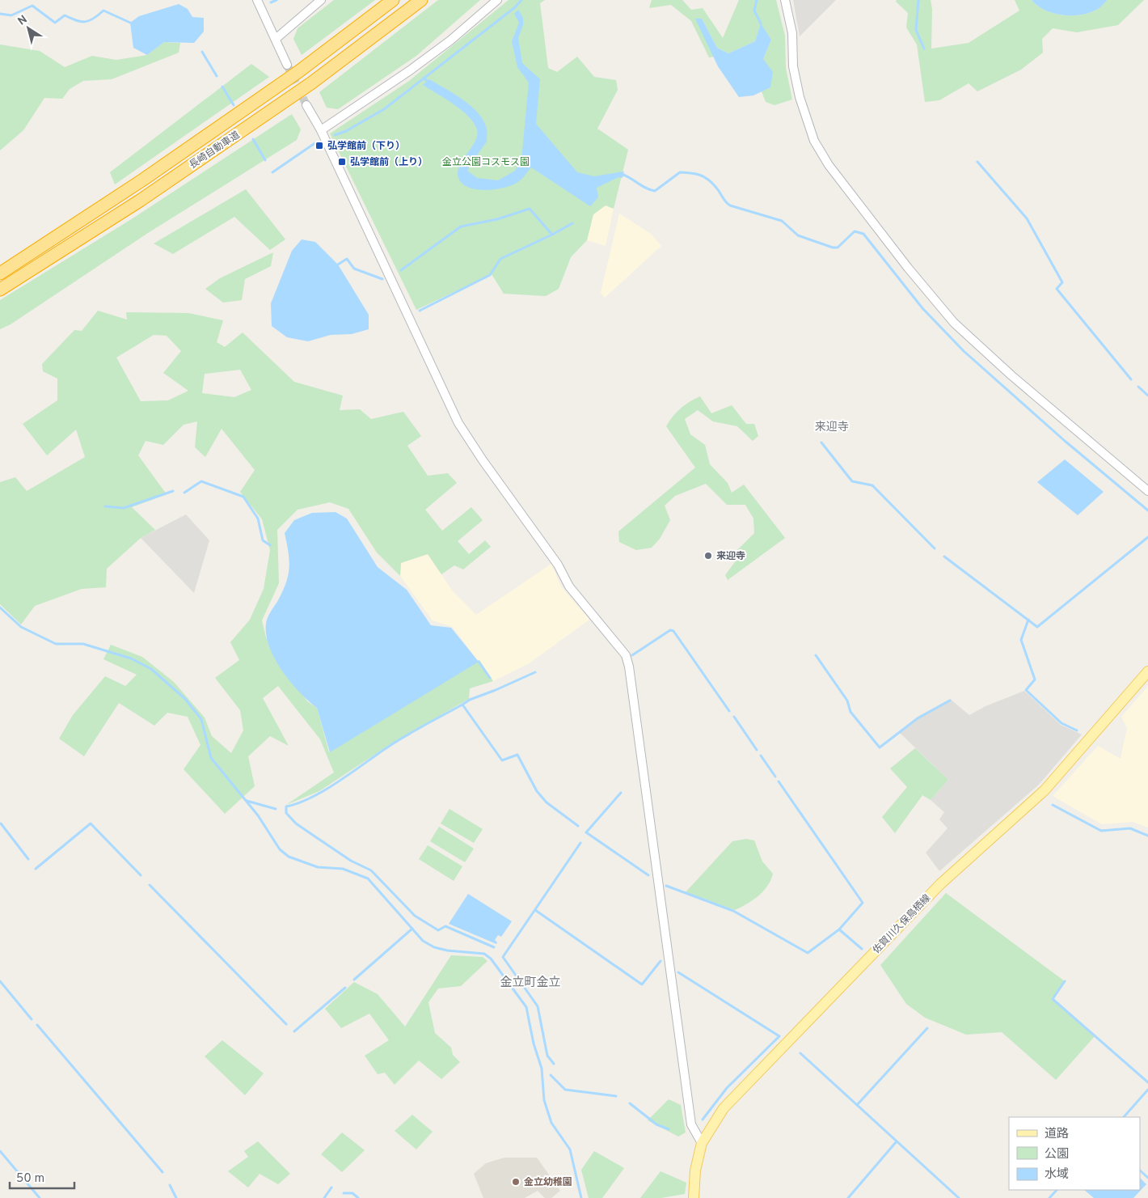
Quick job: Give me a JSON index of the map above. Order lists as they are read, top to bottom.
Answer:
{
  "streets": {
    "highway": ["長崎自動車道"],
    "main road": ["佐賀川久保鳥栖線"]
  },
  "districts": ["来迎寺", "金立町金立"],
  "parks": ["金立公園コスモス園"],
  "places": {
    "transit": ["弘学館前（下り）", "弘学館前（上り）"],
    "other": ["来迎寺", "金立幼稚園"]
  },
  "legend": ["道路", "公園", "水域"],
  "scale_bar": "50 m",
  "north": "top left"
}
